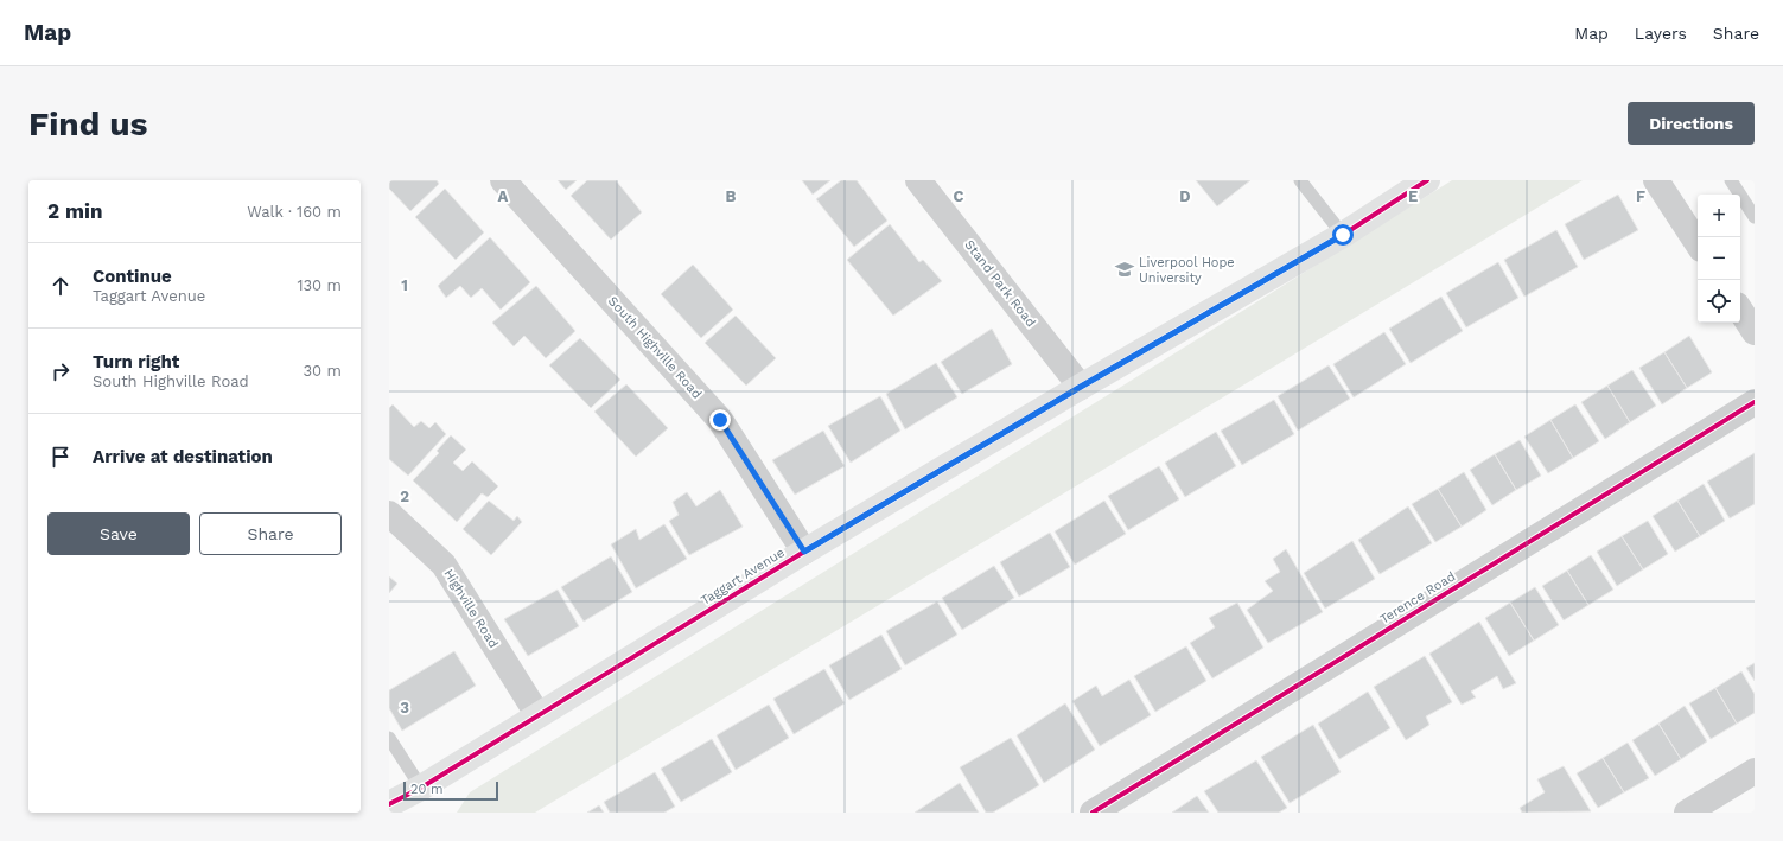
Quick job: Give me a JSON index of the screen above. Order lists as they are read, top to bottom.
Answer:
{
  "streets": {
    "street": [
      "Stand Park Road",
      "South Highville Road",
      "Taggart Avenue",
      "Terence Road",
      "Highville Road"
    ]
  },
  "crossings": [
    ["Stand Park Road", "Taggart Avenue"],
    ["South Highville Road", "Taggart Avenue"],
    ["Taggart Avenue", "Highville Road"]
  ],
  "places": {
    "school or university": ["Liverpool Hope University"]
  },
  "scale_bar": "20 m",
  "page": {
    "header": "Map",
    "nav": ["Map", "Layers", "Share"],
    "buttons": [
      "Directions",
      ["Save", "Share"]
    ],
    "title": "Find us",
    "heading": ["2 min", "Walk · 160 m"],
    "map_buttons": ["+", "−"],
    "list": [
      ["Continue", "Taggart Avenue", "130 m"],
      ["Turn right", "South Highville Road", "30 m"],
      "Arrive at destination"
    ],
    "scale": "20 m"
  },
  "grid": {
    "columns": [
      "A",
      "B",
      "C",
      "D",
      "E",
      "F"
    ],
    "rows": ["1", "2", "3"]
  }
}
